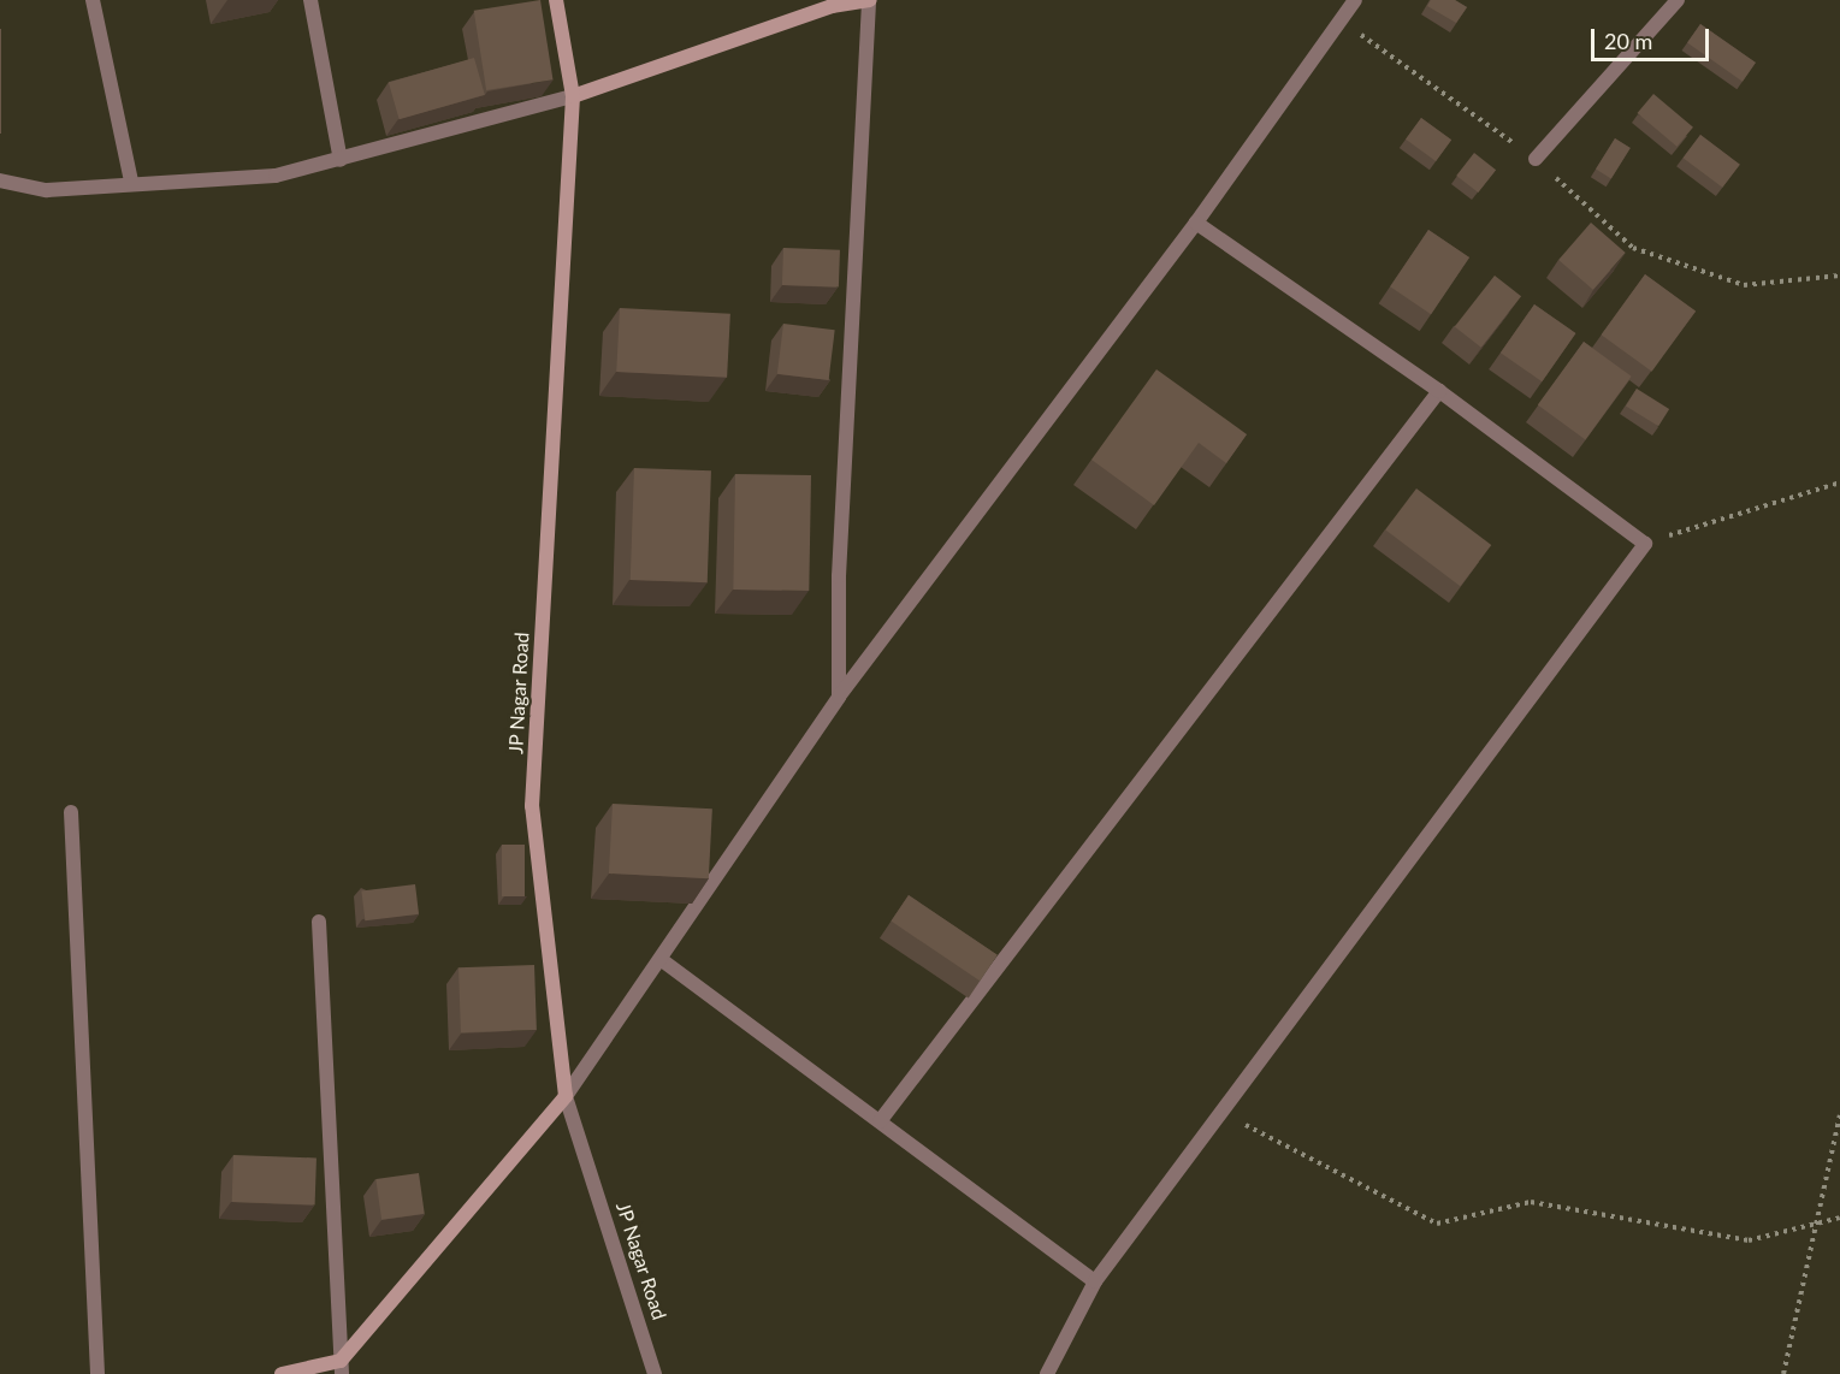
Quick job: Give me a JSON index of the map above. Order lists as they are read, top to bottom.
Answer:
{
  "streets": {
    "street": ["JP Nagar Road"]
  },
  "scale_bar": "20 m"
}
